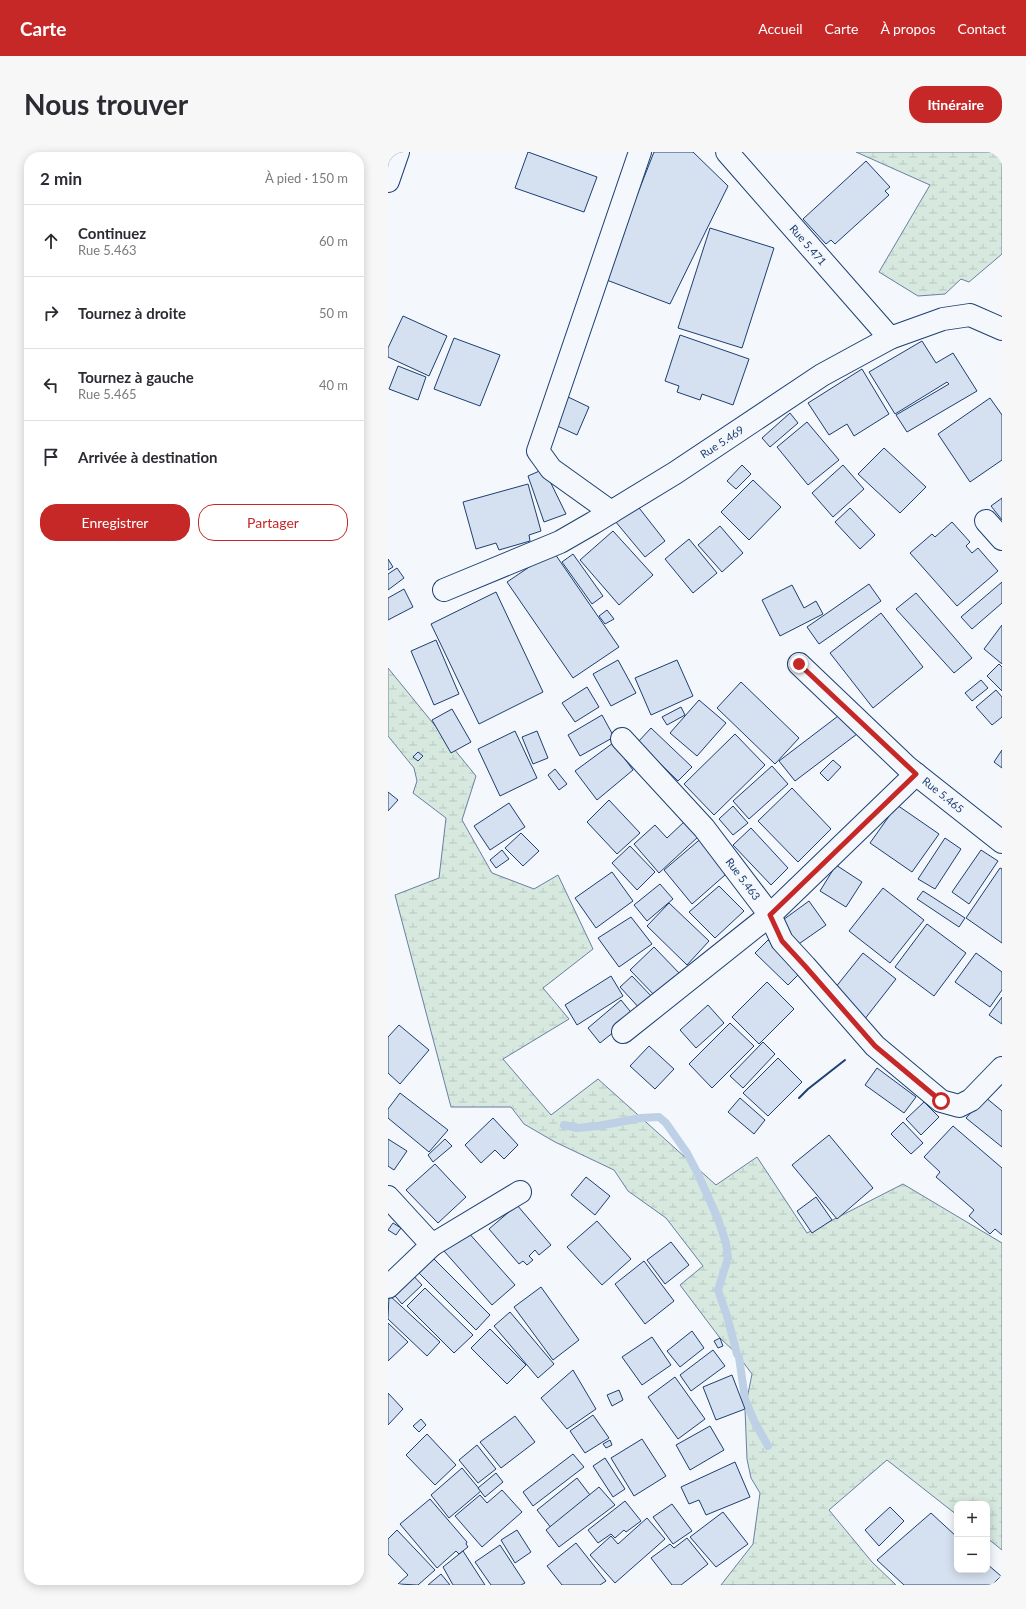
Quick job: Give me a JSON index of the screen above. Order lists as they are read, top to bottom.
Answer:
{
  "streets": {
    "street": [
      "Rue 5.471",
      "Rue 5.469",
      "Rue 5.465",
      "Rue 5.463"
    ]
  },
  "crossings": [
    ["Rue 5.471", "Rue 5.469"]
  ],
  "page": {
    "header": "Carte",
    "nav": [
      "Accueil",
      "Carte",
      "À propos",
      "Contact"
    ],
    "buttons": [
      "Itinéraire",
      ["Enregistrer", "Partager"]
    ],
    "title": "Nous trouver",
    "heading": ["2 min", "À pied · 150 m"],
    "list": [
      ["Continuez", "Rue 5.463", "60 m"],
      ["Tournez à droite", "50 m"],
      ["Tournez à gauche", "Rue 5.465", "40 m"],
      "Arrivée à destination"
    ],
    "map_buttons": ["+", "−"]
  }
}
